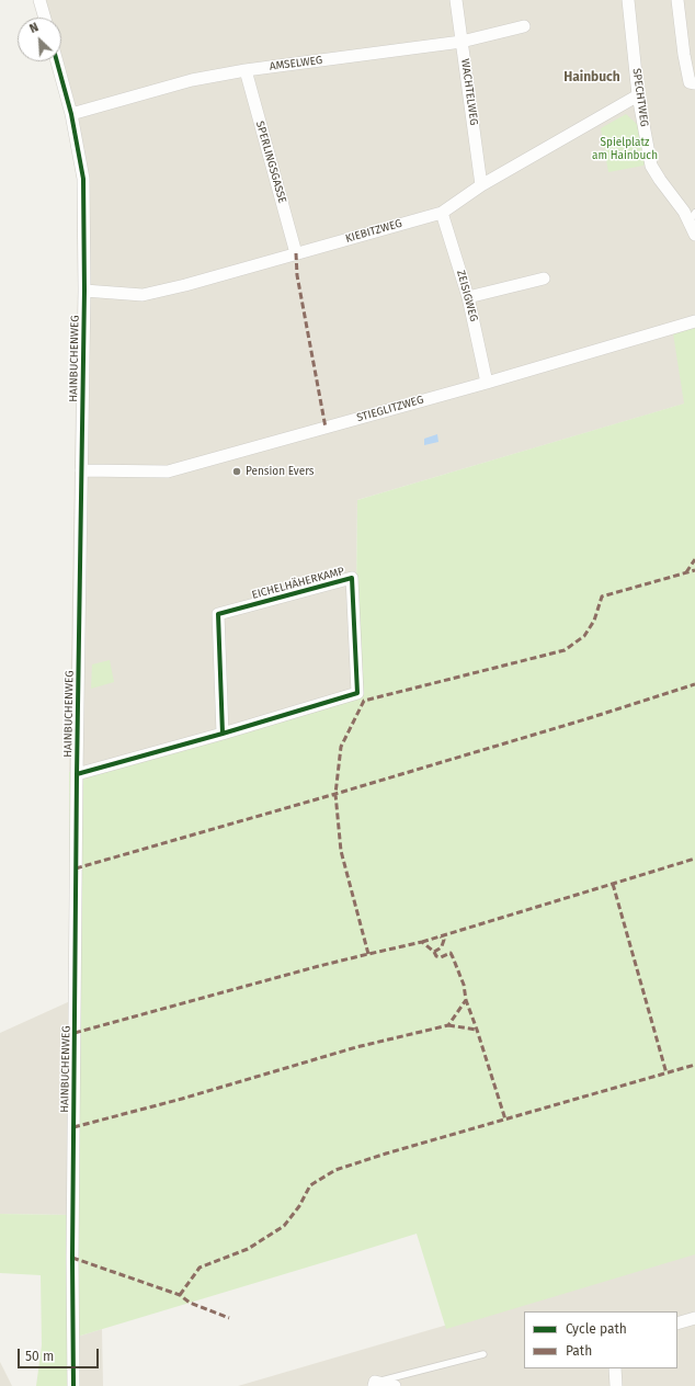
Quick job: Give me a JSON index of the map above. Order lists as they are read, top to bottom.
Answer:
{
  "streets": {
    "street": [
      "AMSELWEG",
      "WACHTELWEG",
      "SPECHTWEG",
      "SPERLINGSGASSE",
      "KIEBITZWEG",
      "ZEISIGWEG",
      "HAINBUCHENWEG",
      "STIEGLITZWEG",
      "EICHELHÄHERKAMP"
    ]
  },
  "crossings": [
    ["AMSELWEG", "WACHTELWEG"],
    ["AMSELWEG", "SPERLINGSGASSE"],
    ["AMSELWEG", "HAINBUCHENWEG"],
    ["WACHTELWEG", "KIEBITZWEG"],
    ["SPECHTWEG", "KIEBITZWEG"],
    ["SPERLINGSGASSE", "KIEBITZWEG"],
    ["KIEBITZWEG", "ZEISIGWEG"],
    ["KIEBITZWEG", "HAINBUCHENWEG"],
    ["ZEISIGWEG", "STIEGLITZWEG"],
    ["HAINBUCHENWEG", "STIEGLITZWEG"],
    ["HAINBUCHENWEG", "EICHELHÄHERKAMP"]
  ],
  "districts": ["Hainbuch"],
  "parks": ["Spielplatz am Hainbuch"],
  "places": ["Pension Evers"],
  "legend": ["Cycle path", "Path"],
  "scale_bar": "50 m",
  "north": "top left"
}
